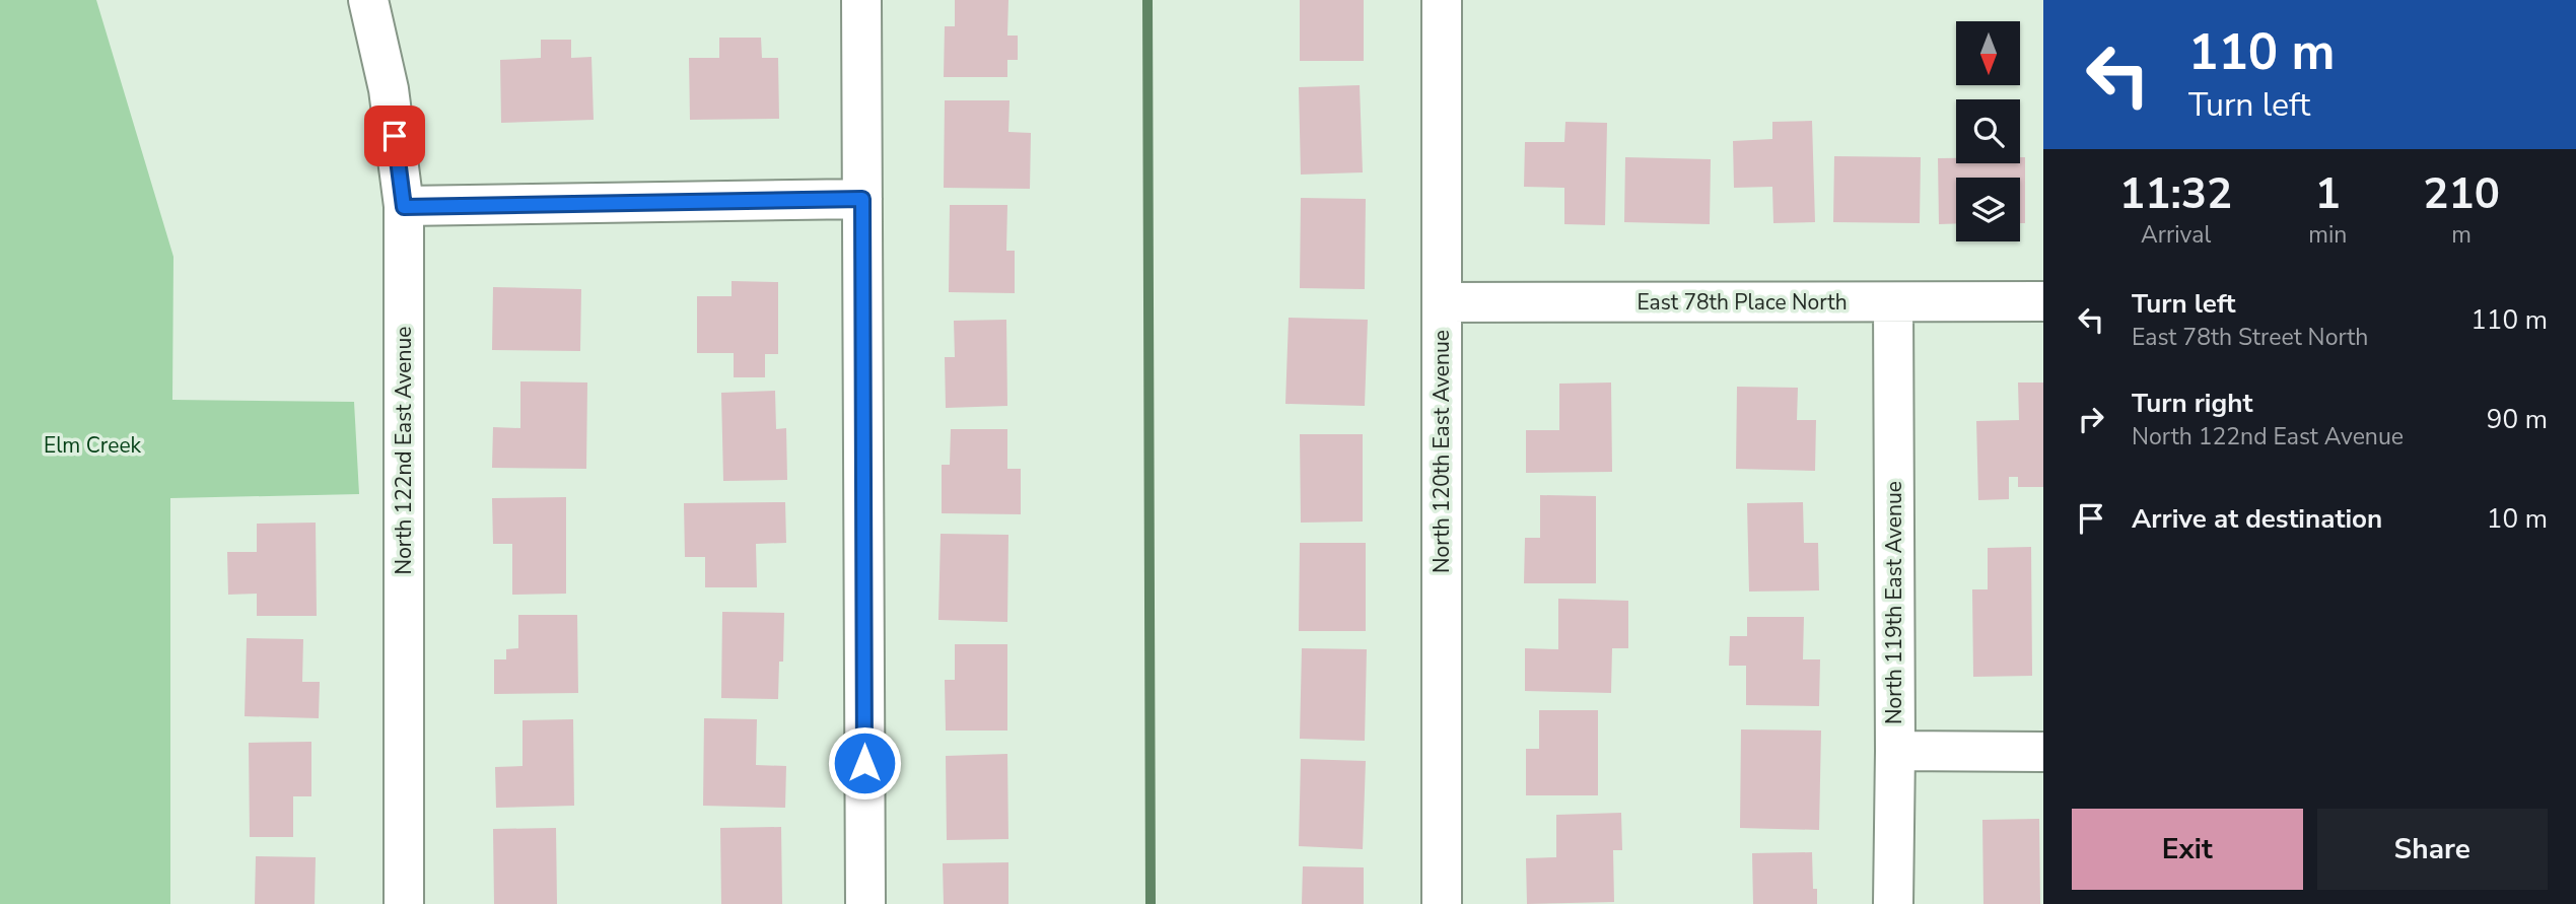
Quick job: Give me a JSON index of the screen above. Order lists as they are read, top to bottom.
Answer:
{
  "streets": {
    "street": [
      "East 78th Place North",
      "North 122nd East Avenue",
      "North 120th East Avenue",
      "North 119th East Avenue"
    ]
  },
  "crossings": [
    ["East 78th Place North", "North 120th East Avenue"],
    ["East 78th Place North", "North 119th East Avenue"]
  ],
  "parks": ["Elm Creek"],
  "north": "bottom",
  "page": {
    "turn": ["110 m", "Turn left"],
    "eta": [
      "11:32",
      "Arrival",
      "1",
      "min",
      "210",
      "m"
    ],
    "list": [
      {
        "name": "Turn left",
        "note": "East 78th Street North",
        "value": "110 m"
      },
      {
        "name": "Turn right",
        "note": "North 122nd East Avenue",
        "value": "90 m"
      },
      {
        "name": "Arrive at destination",
        "value": "10 m"
      }
    ],
    "buttons": ["Exit", "Share"]
  }
}
